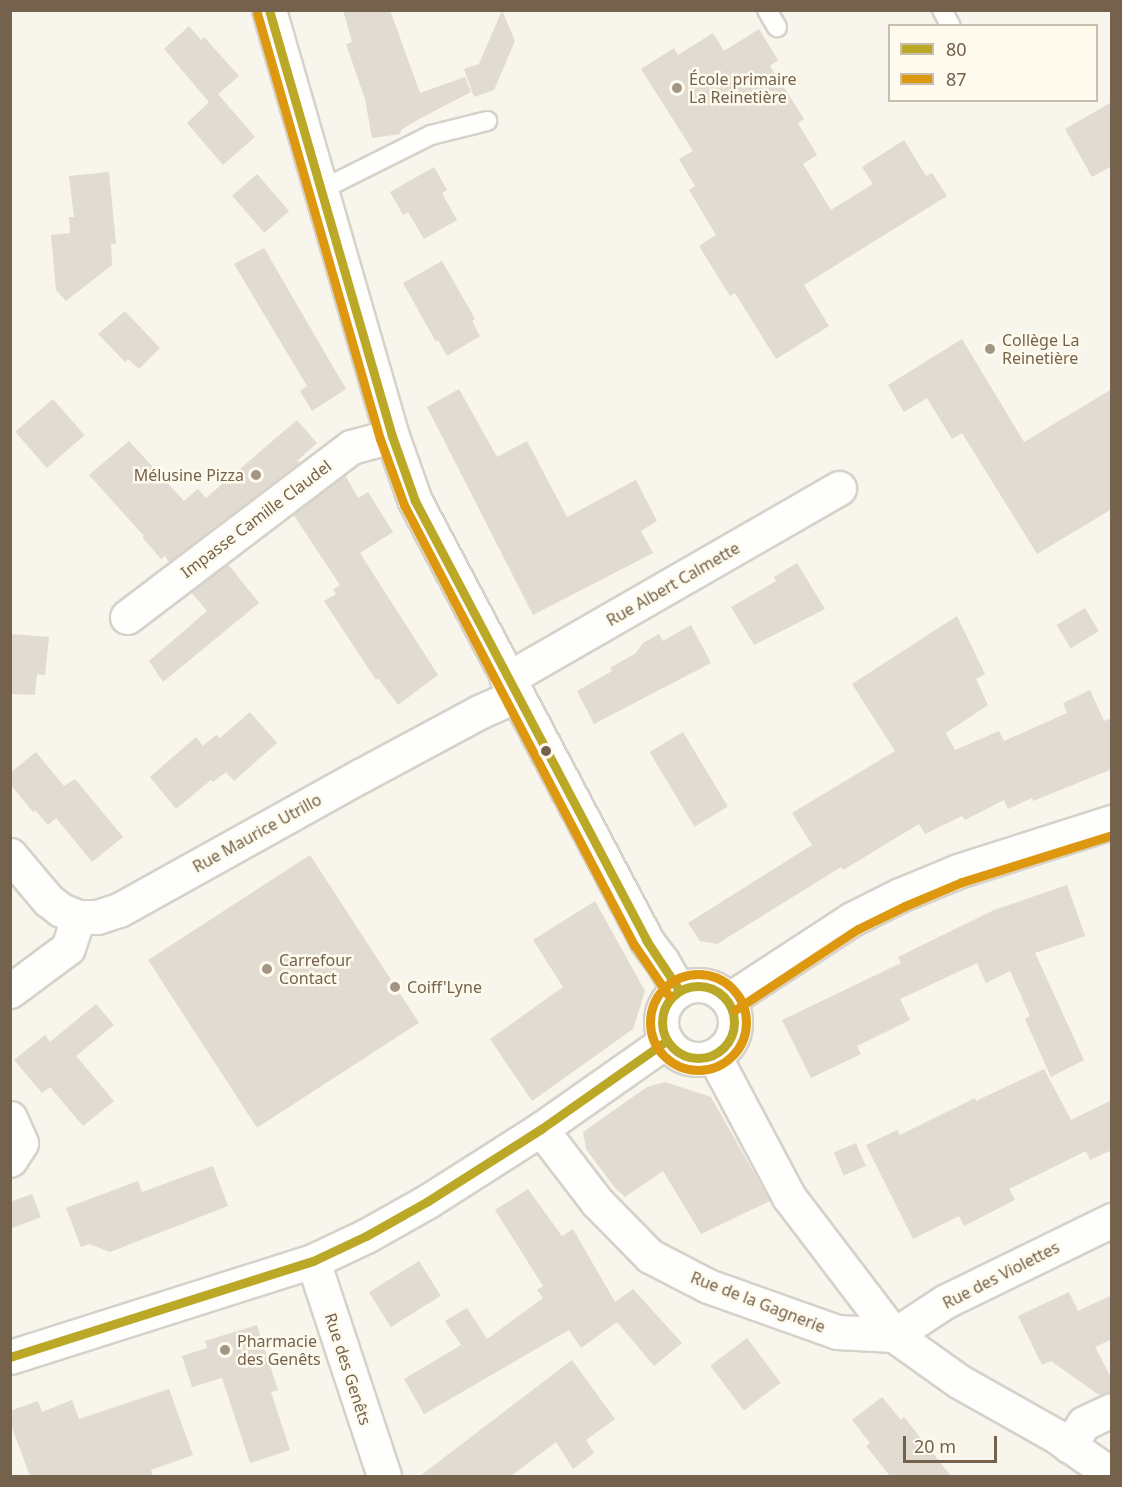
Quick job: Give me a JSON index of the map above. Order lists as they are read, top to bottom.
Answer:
{
  "streets": {
    "street": [
      "Impasse Camille Claudel",
      "Rue Albert Calmette",
      "Rue Maurice Utrillo",
      "Rue des Violettes",
      "Rue de la Gagnerie",
      "Rue des Genêts"
    ]
  },
  "crossings": [
    ["Rue Albert Calmette", "Rue Maurice Utrillo"],
    ["Rue des Violettes", "Rue de la Gagnerie"]
  ],
  "places": [
    "École primaire La Reinetière",
    "Collège La Reinetière",
    "Mélusine Pizza",
    "Carrefour Contact",
    "Coiff'Lyne",
    "Pharmacie des Genêts"
  ],
  "lines": ["transit line 80", "transit line 87"],
  "legend": ["80", "87"],
  "scale_bar": "20 m"
}
